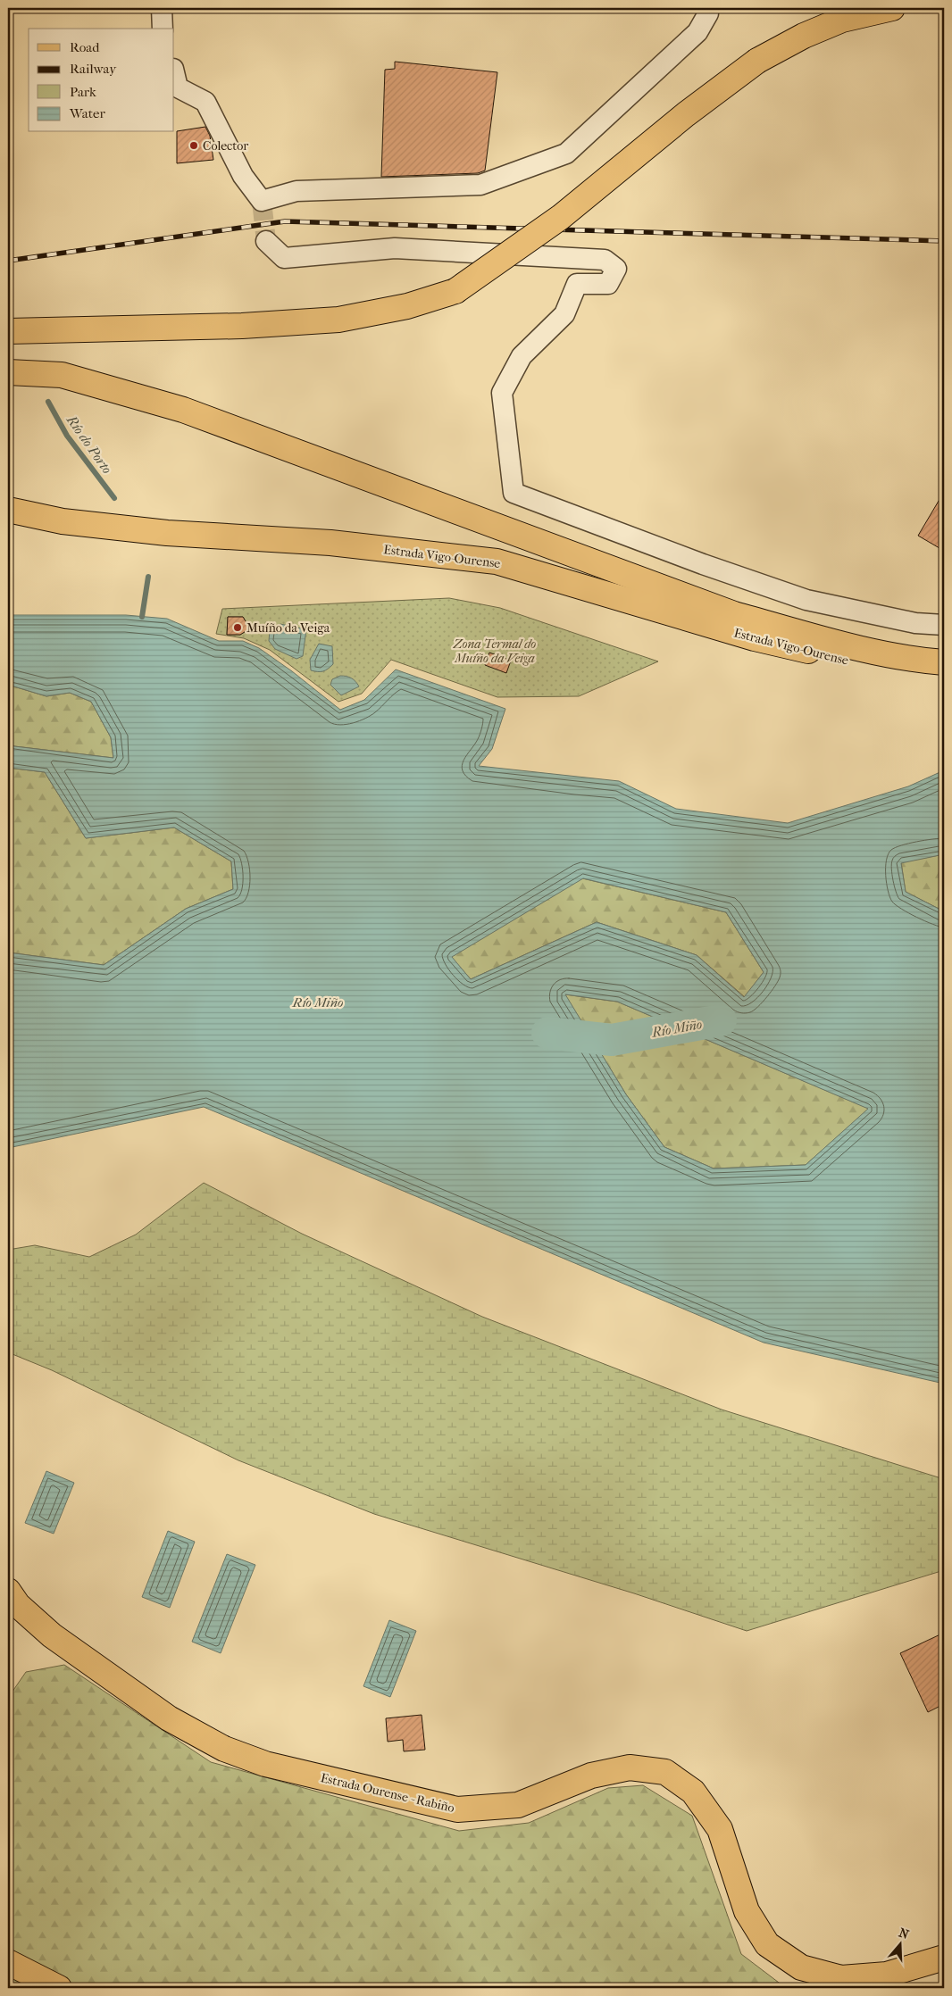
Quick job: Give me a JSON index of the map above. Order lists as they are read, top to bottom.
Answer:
{
  "streets": {
    "main road": ["Estrada Vigo-Ourense", "Estrada Ourense - Rabiño"]
  },
  "water": ["Río do Porto", "Río Miño"],
  "parks": ["Zona Termal do Muíño da Veiga"],
  "places": ["Colector", "Muíño da Veiga"],
  "legend": [
    "Road",
    "Railway",
    "Park",
    "Water"
  ],
  "north": "top"
}
